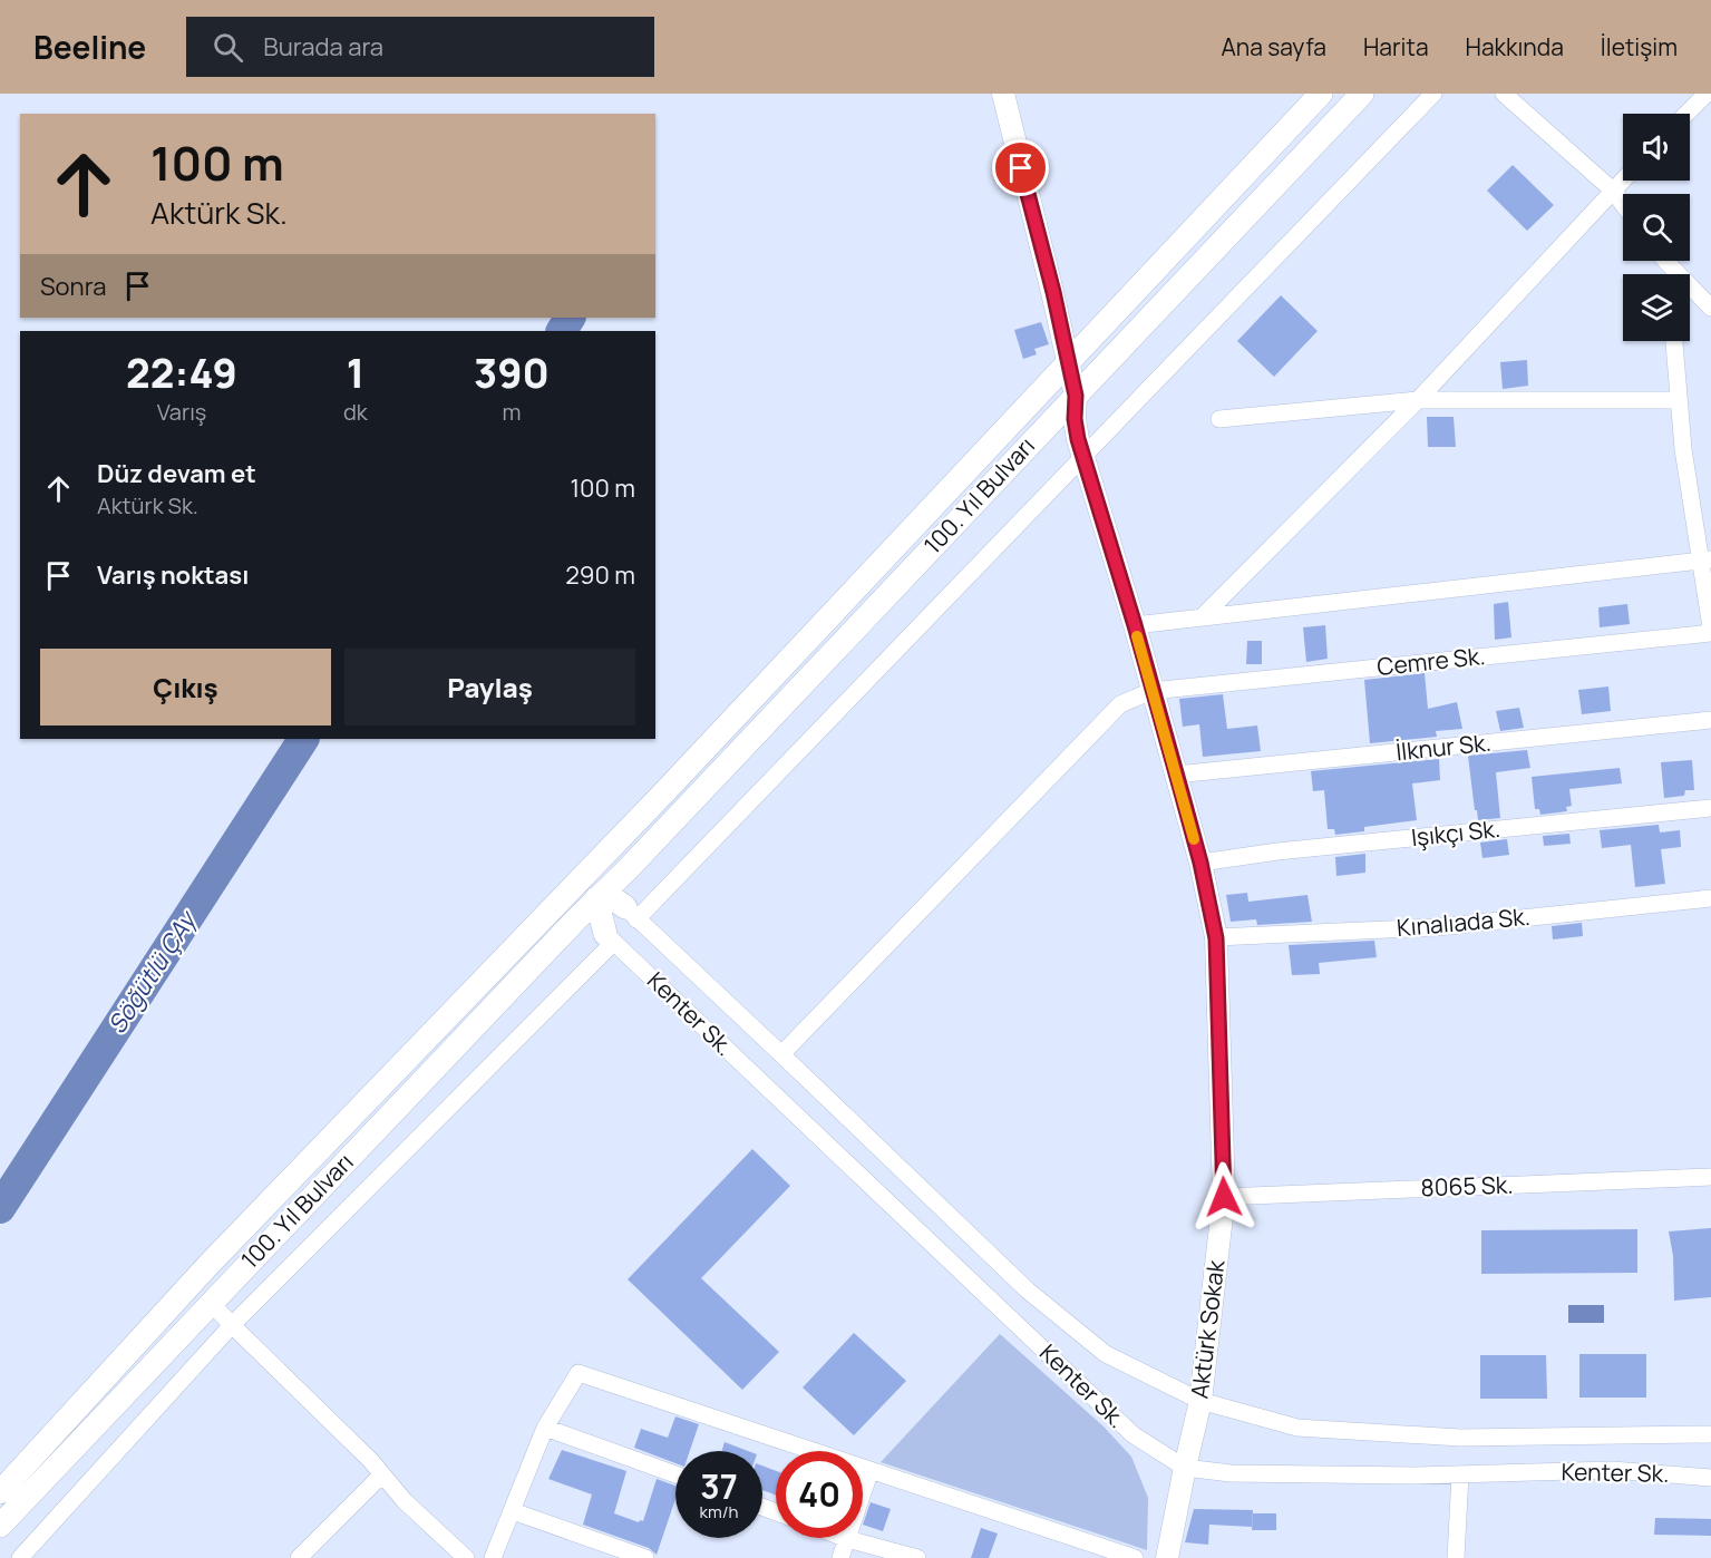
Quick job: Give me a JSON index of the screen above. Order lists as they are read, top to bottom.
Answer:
{
  "streets": {
    "main road": ["100. Yıl Bulvarı"],
    "street": [
      "Cemre Sk.",
      "İlknur Sk.",
      "Işıkçı Sk.",
      "Kınalıada Sk.",
      "Kenter Sk.",
      "8065 Sk.",
      "Aktürk Sokak"
    ]
  },
  "crossings": [
    ["100. Yıl Bulvarı", "Aktürk Sokak"],
    ["Cemre Sk.", "Kenter Sk."],
    ["Cemre Sk.", "Aktürk Sokak"],
    ["İlknur Sk.", "Aktürk Sokak"],
    ["Işıkçı Sk.", "Aktürk Sokak"],
    ["Kınalıada Sk.", "Aktürk Sokak"],
    ["Kenter Sk.", "Aktürk Sokak"],
    ["8065 Sk.", "Aktürk Sokak"]
  ],
  "water": ["Söğütlü ÇAy"],
  "page": {
    "header": "Beeline",
    "search": "Burada ara",
    "nav": [
      "Ana sayfa",
      "Harita",
      "Hakkında",
      "İletişim"
    ],
    "turn": ["100 m", "Aktürk Sk."],
    "then": "Sonra",
    "eta": [
      "22:49",
      "Varış",
      "1",
      "dk",
      "390",
      "m"
    ],
    "list": [
      {
        "name": "Düz devam et",
        "note": "Aktürk Sk.",
        "value": "100 m"
      },
      {
        "name": "Varış noktası",
        "value": "290 m"
      }
    ],
    "buttons": ["Çıkış", "Paylaş"],
    "speed": "37 km/h",
    "limit": "40"
  }
}
